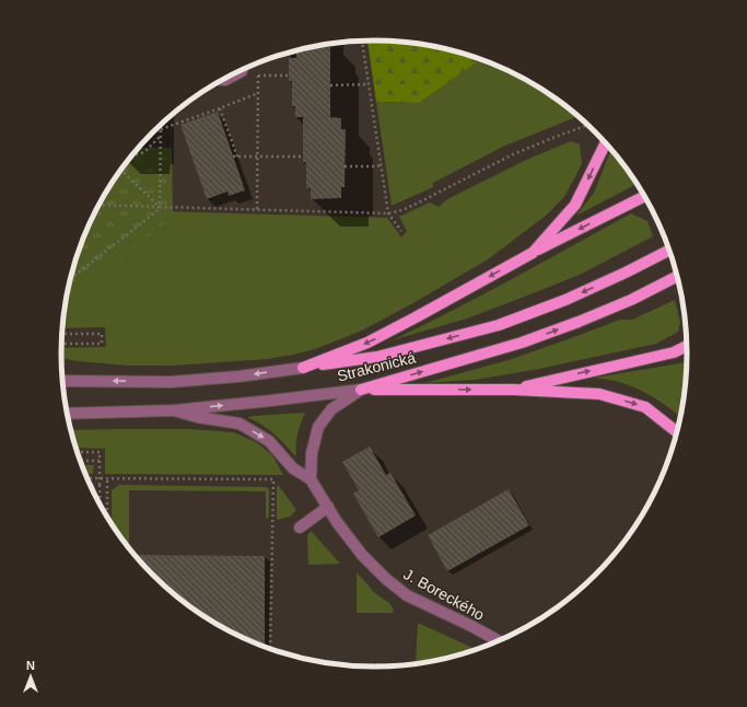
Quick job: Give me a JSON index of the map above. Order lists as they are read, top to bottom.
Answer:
{
  "streets": {
    "main road": ["Strakonická"],
    "street": ["J. Boreckého"]
  },
  "crossings": [
    ["Strakonická", "J. Boreckého"]
  ],
  "one_way": ["J. Boreckého"],
  "north": "top"
}
